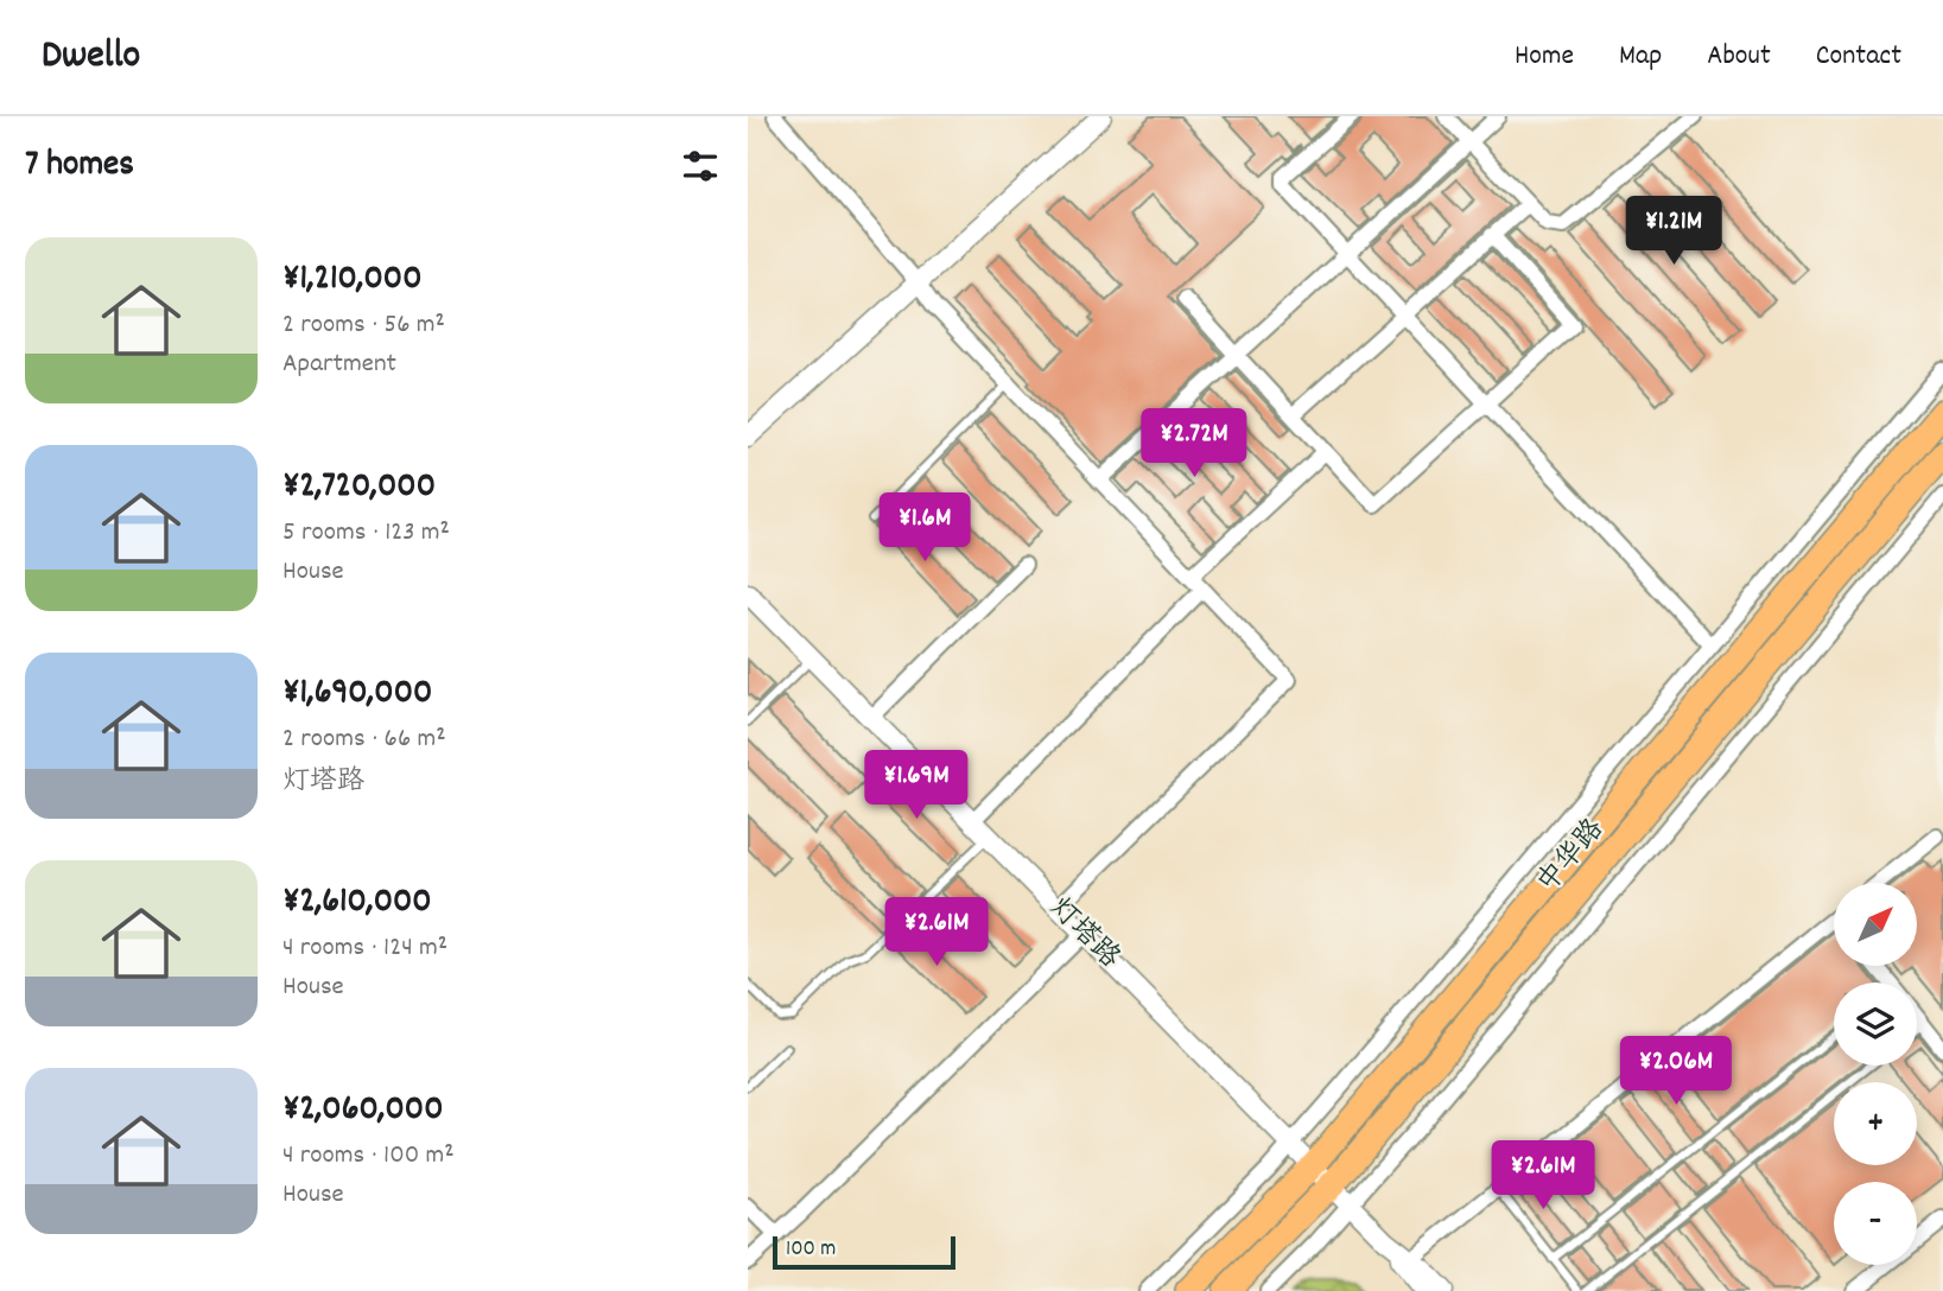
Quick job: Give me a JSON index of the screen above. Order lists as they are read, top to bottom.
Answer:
{
  "streets": {
    "highway": ["中华路"],
    "street": ["灯塔路"]
  },
  "crossings": [
    ["中华路", "灯塔路"]
  ],
  "scale_bar": "100 m",
  "north": "top right",
  "page": {
    "header": "Dwello",
    "nav": [
      "Home",
      "Map",
      "About",
      "Contact"
    ],
    "heading": "7 homes",
    "price": [
      "¥1.21M",
      "¥2.72M",
      "¥1.6M",
      "¥1.69M",
      "¥2.61M",
      "¥2.06M",
      "¥2.61M"
    ],
    "list": [
      {
        "name": "¥1,210,000",
        "note": "2 rooms · 56 m² · Apartment"
      },
      {
        "name": "¥2,720,000",
        "note": "5 rooms · 123 m² · House"
      },
      {
        "name": "¥1,690,000",
        "note": "2 rooms · 66 m² · 灯塔路"
      },
      {
        "name": "¥2,610,000",
        "note": "4 rooms · 124 m² · House"
      },
      {
        "name": "¥2,060,000",
        "note": "4 rooms · 100 m² · House"
      }
    ],
    "map_buttons": ["+", "−"],
    "scale": "100 m"
  }
}
